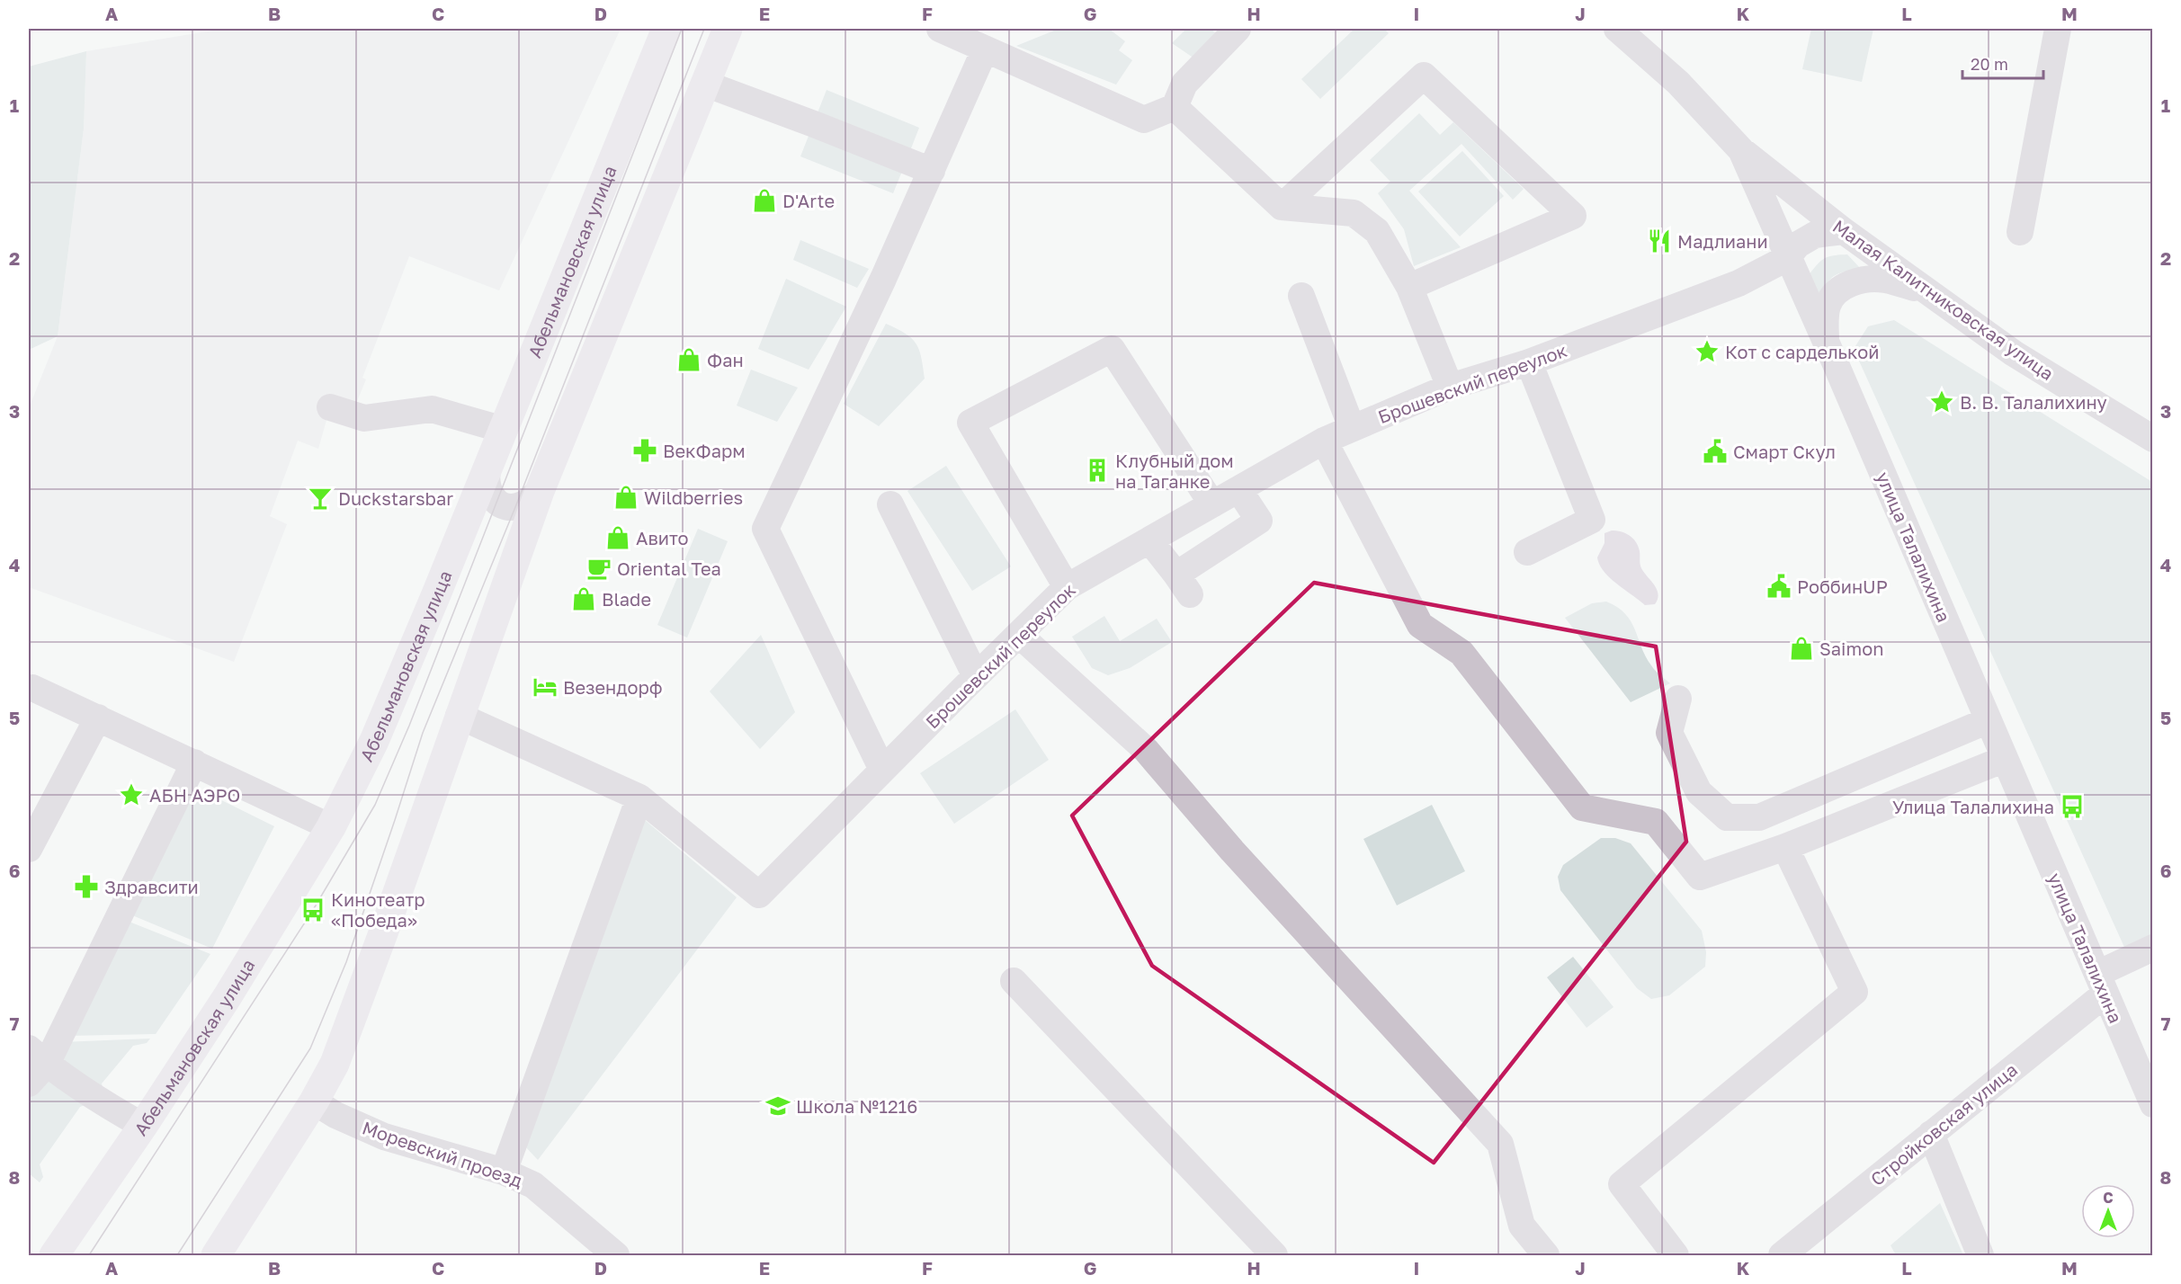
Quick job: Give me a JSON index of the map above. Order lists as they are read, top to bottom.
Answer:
{
  "streets": {
    "main road": ["Абельмановская улица"],
    "street": [
      "Малая Калитниковская улица",
      "Брошевский переулок",
      "улица Талалихина",
      "Стройковская улица",
      "Моревский проезд"
    ]
  },
  "crossings": [
    ["Малая Калитниковская улица", "Брошевский переулок"],
    ["Малая Калитниковская улица", "улица Талалихина"],
    ["Брошевский переулок", "улица Талалихина"],
    ["улица Талалихина", "Стройковская улица"]
  ],
  "places": {
    "shop": [
      "D'Arte",
      "Фан",
      "Wildberries",
      "Авито",
      "Blade",
      "Saimon"
    ],
    "restaurant": ["Мадлиани"],
    "place": ["Кот с сарделькой", "В. В. Талалихину", "АБН АЭРО"],
    "pharmacy": ["ВекФарм", "Здравсити"],
    "public building": ["Смарт Скул", "РоббинUP"],
    "building": ["Клубный дом на Таганке"],
    "bar": ["Duckstarsbar"],
    "cafe": ["Oriental Tea"],
    "hotel": ["Везендорф"],
    "bus stop": ["Улица Талалихина", "Кинотеатр «Победа»"],
    "school or university": ["Школа №1216"]
  },
  "scale_bar": "20 m",
  "north": "top",
  "grid": {
    "columns": [
      "A",
      "B",
      "C",
      "D",
      "E",
      "F",
      "G",
      "H",
      "I",
      "J",
      "K",
      "L",
      "M"
    ],
    "rows": [
      "1",
      "2",
      "3",
      "4",
      "5",
      "6",
      "7",
      "8"
    ]
  }
}
